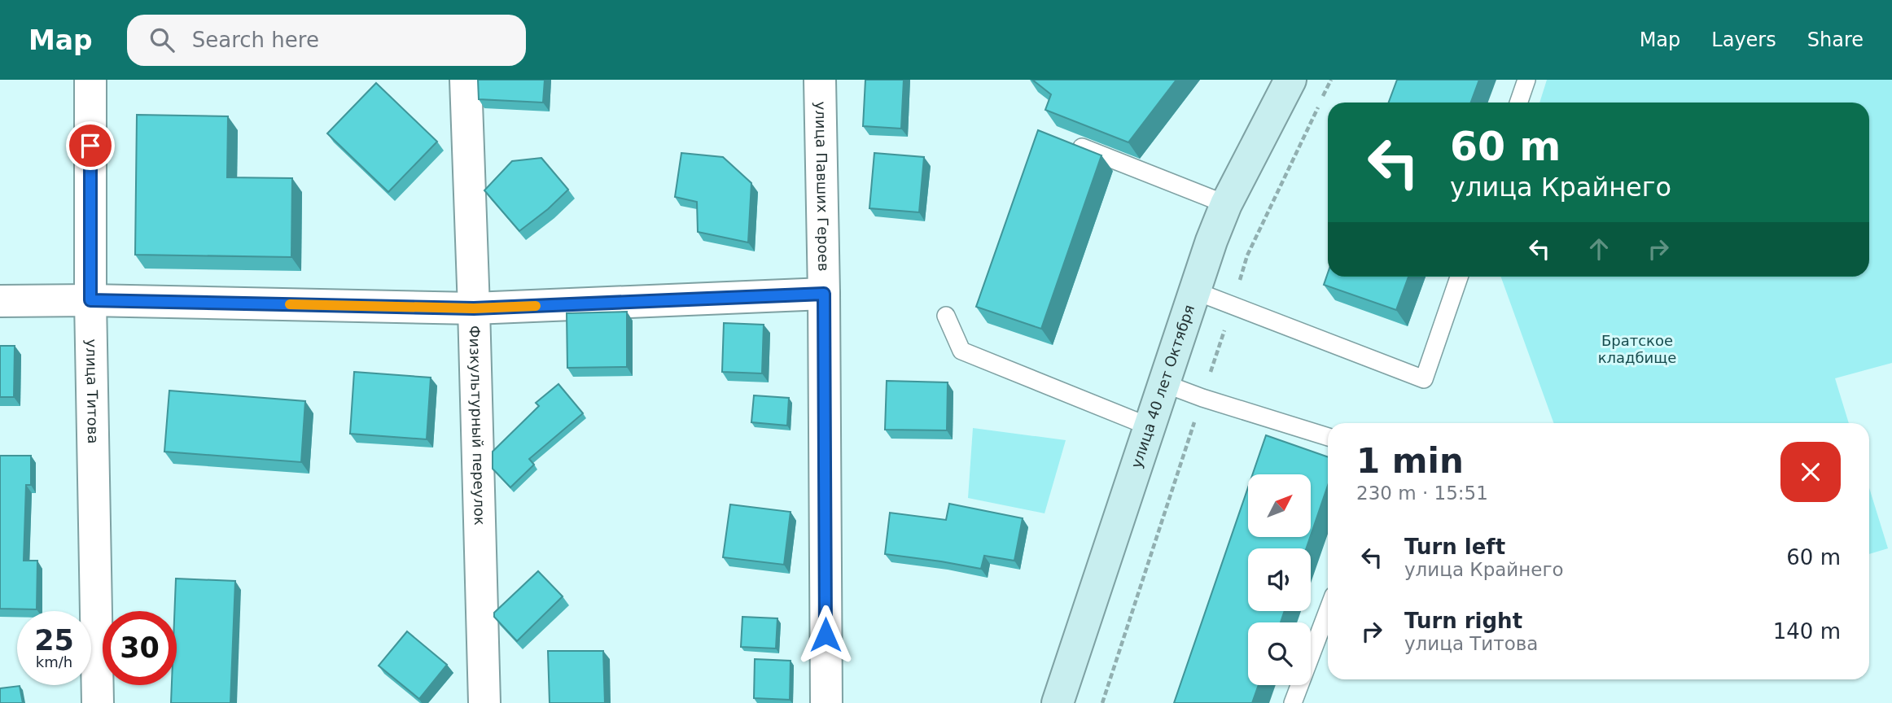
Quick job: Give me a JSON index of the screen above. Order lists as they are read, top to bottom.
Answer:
{
  "streets": {
    "main road": ["улица 40 лет Октября"],
    "street": ["улица Павших Героев", "улица Титова", "Физкультурный переулок"]
  },
  "parks": ["Братское кладбище"],
  "north": "top right",
  "page": {
    "header": "Map",
    "search": "Search here",
    "nav": ["Map", "Layers", "Share"],
    "turn": ["60 m", "улица Крайнего"],
    "heading": ["1 min", "230 m · 15:51"],
    "list": [
      {
        "name": "Turn left",
        "note": "улица Крайнего",
        "value": "60 m"
      },
      {
        "name": "Turn right",
        "note": "улица Титова",
        "value": "140 m"
      }
    ],
    "speed": "25 km/h",
    "limit": "30"
  }
}
